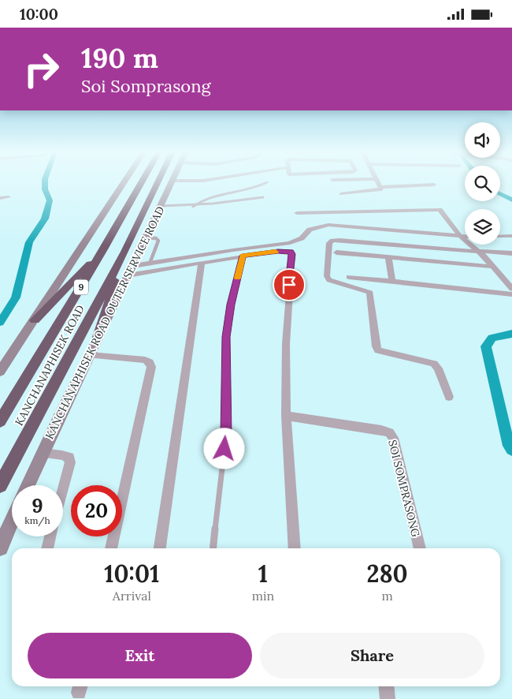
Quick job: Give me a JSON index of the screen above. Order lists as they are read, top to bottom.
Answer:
{
  "streets": {
    "highway": ["9", "KANCHANAPHISEK ROAD"],
    "main road": ["KANCHANAPHISEK ROAD OUTER SERVICE ROAD"],
    "street": ["SOI SOMPRASONG"]
  },
  "page": {
    "status": "10:00",
    "turn": ["190 m", "Soi Somprasong"],
    "speed": "9 km/h",
    "limit": "20",
    "eta": [
      "10:01",
      "Arrival",
      "1",
      "min",
      "280",
      "m"
    ],
    "buttons": ["Exit", "Share"]
  }
}
